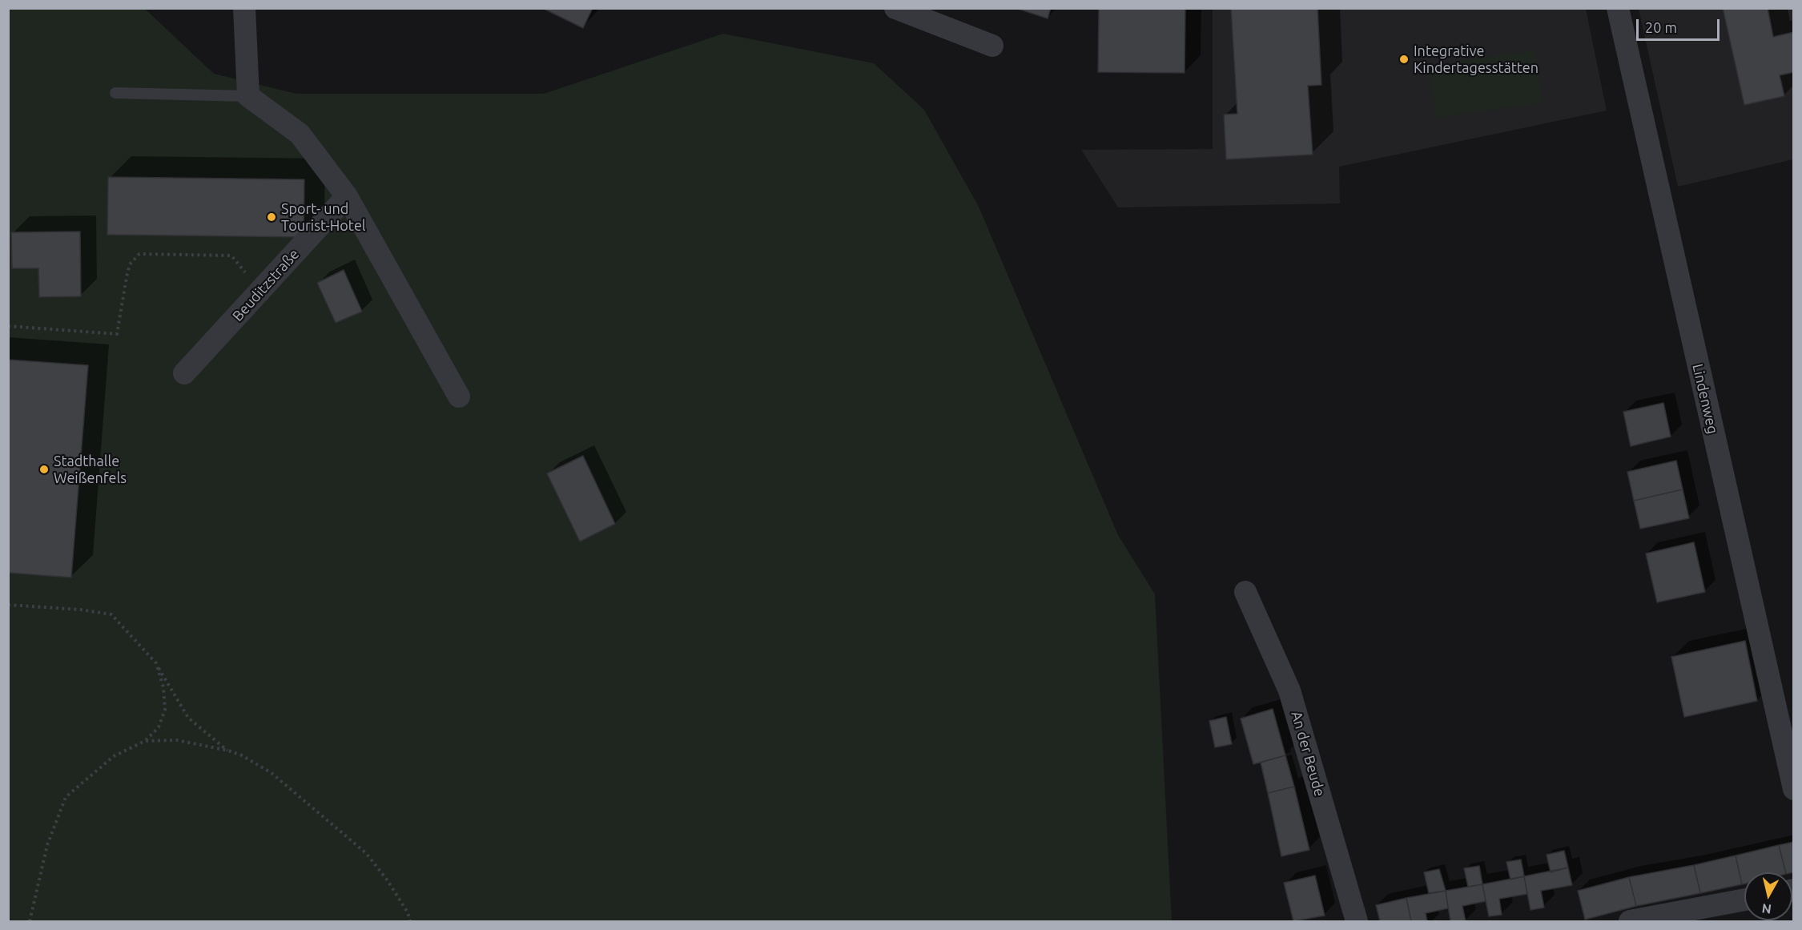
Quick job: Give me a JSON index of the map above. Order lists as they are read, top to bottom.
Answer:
{
  "streets": {
    "street": ["Beuditzstraße", "Lindenweg", "An der Beude"]
  },
  "places": ["Integrative Kindertagesstätten", "Sport- und Tourist-Hotel", "Stadthalle Weißenfels"],
  "scale_bar": "20 m",
  "north": "bottom"
}
